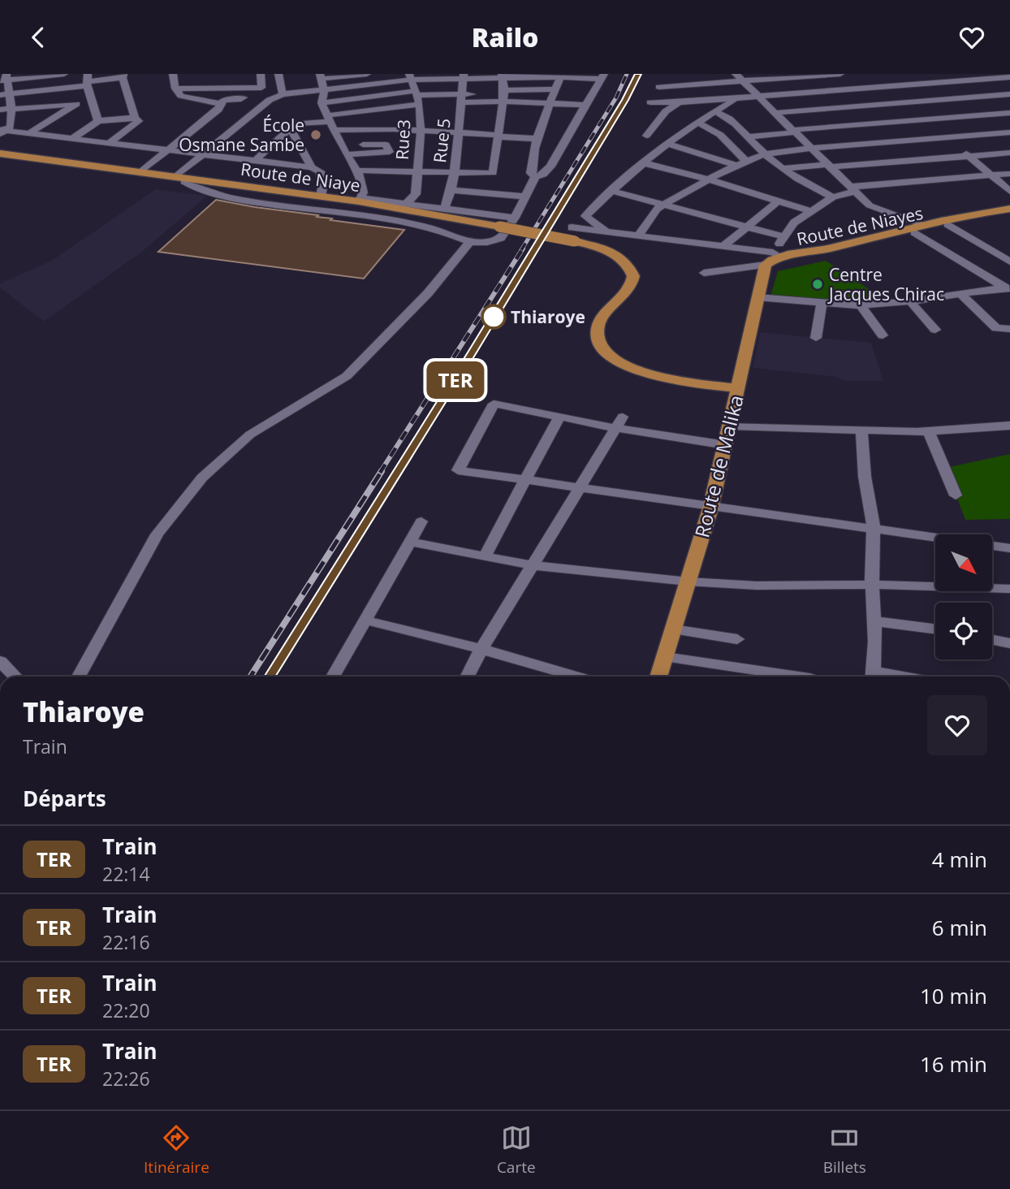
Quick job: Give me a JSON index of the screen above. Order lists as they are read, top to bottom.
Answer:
{
  "streets": {
    "main road": ["Route de Niaye", "Route de Niayes", "Route de Malika"],
    "street": ["Rue3", "Rue 5"]
  },
  "crossings": [
    ["Route de Niayes", "Route de Malika"]
  ],
  "places": ["École Osmane Sambe", "Centre Jacques Chirac", "Thiaroye"],
  "north": "bottom right",
  "page": {
    "header": "Railo",
    "on_map": "TER",
    "heading": [
      ["Thiaroye", "Train"],
      "Départs"
    ],
    "list": [
      {
        "mark": "TER",
        "name": "Train",
        "note": "22:14",
        "value": "4 min"
      },
      {
        "mark": "TER",
        "name": "Train",
        "note": "22:16",
        "value": "6 min"
      },
      {
        "mark": "TER",
        "name": "Train",
        "note": "22:20",
        "value": "10 min"
      },
      {
        "mark": "TER",
        "name": "Train",
        "note": "22:26",
        "value": "16 min"
      }
    ],
    "tabs": ["Itinéraire", "Carte", "Billets"]
  }
}
